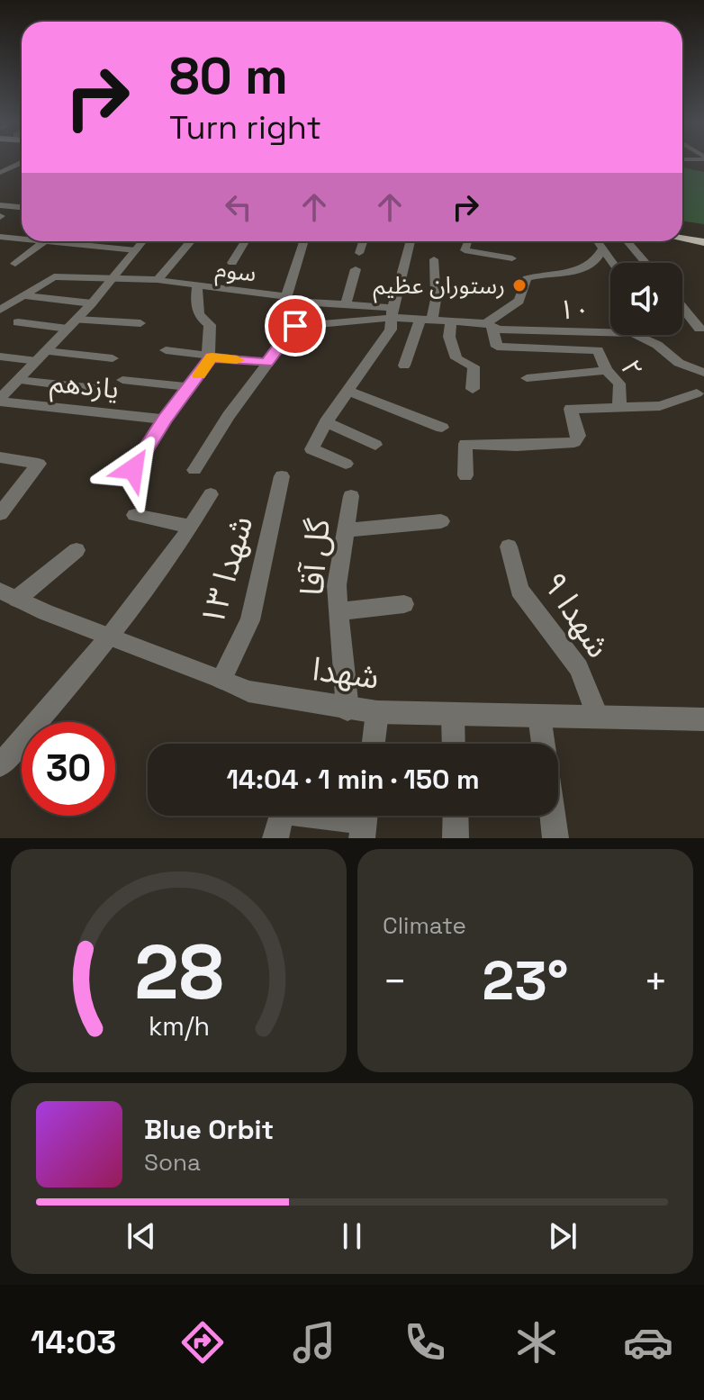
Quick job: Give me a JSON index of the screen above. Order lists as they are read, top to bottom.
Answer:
{
  "streets": {
    "street": [
      "سوم",
      "۱۰",
      "۲",
      "یازدهم",
      "گل آقا",
      "شهدا ۱۳",
      "شهدا ۹",
      "شهدا"
    ]
  },
  "crossings": [
    ["سوم", "۱۰"],
    ["۱۰", "۲"],
    ["گل آقا", "شهدا"],
    ["شهدا ۱۳", "شهدا"],
    ["شهدا ۹", "شهدا"]
  ],
  "places": ["رستوران عظیم"],
  "page": {
    "turn": ["80 m", "Turn right"],
    "limit": "30",
    "trip": "14:04 · 1 min · 150 m",
    "tile": "Climate",
    "heat": ["−", "23°", "+"],
    "song": ["Blue Orbit", "Sona"],
    "tabs": "14:03",
    "gauge": ["28", "km/h"]
  }
}
